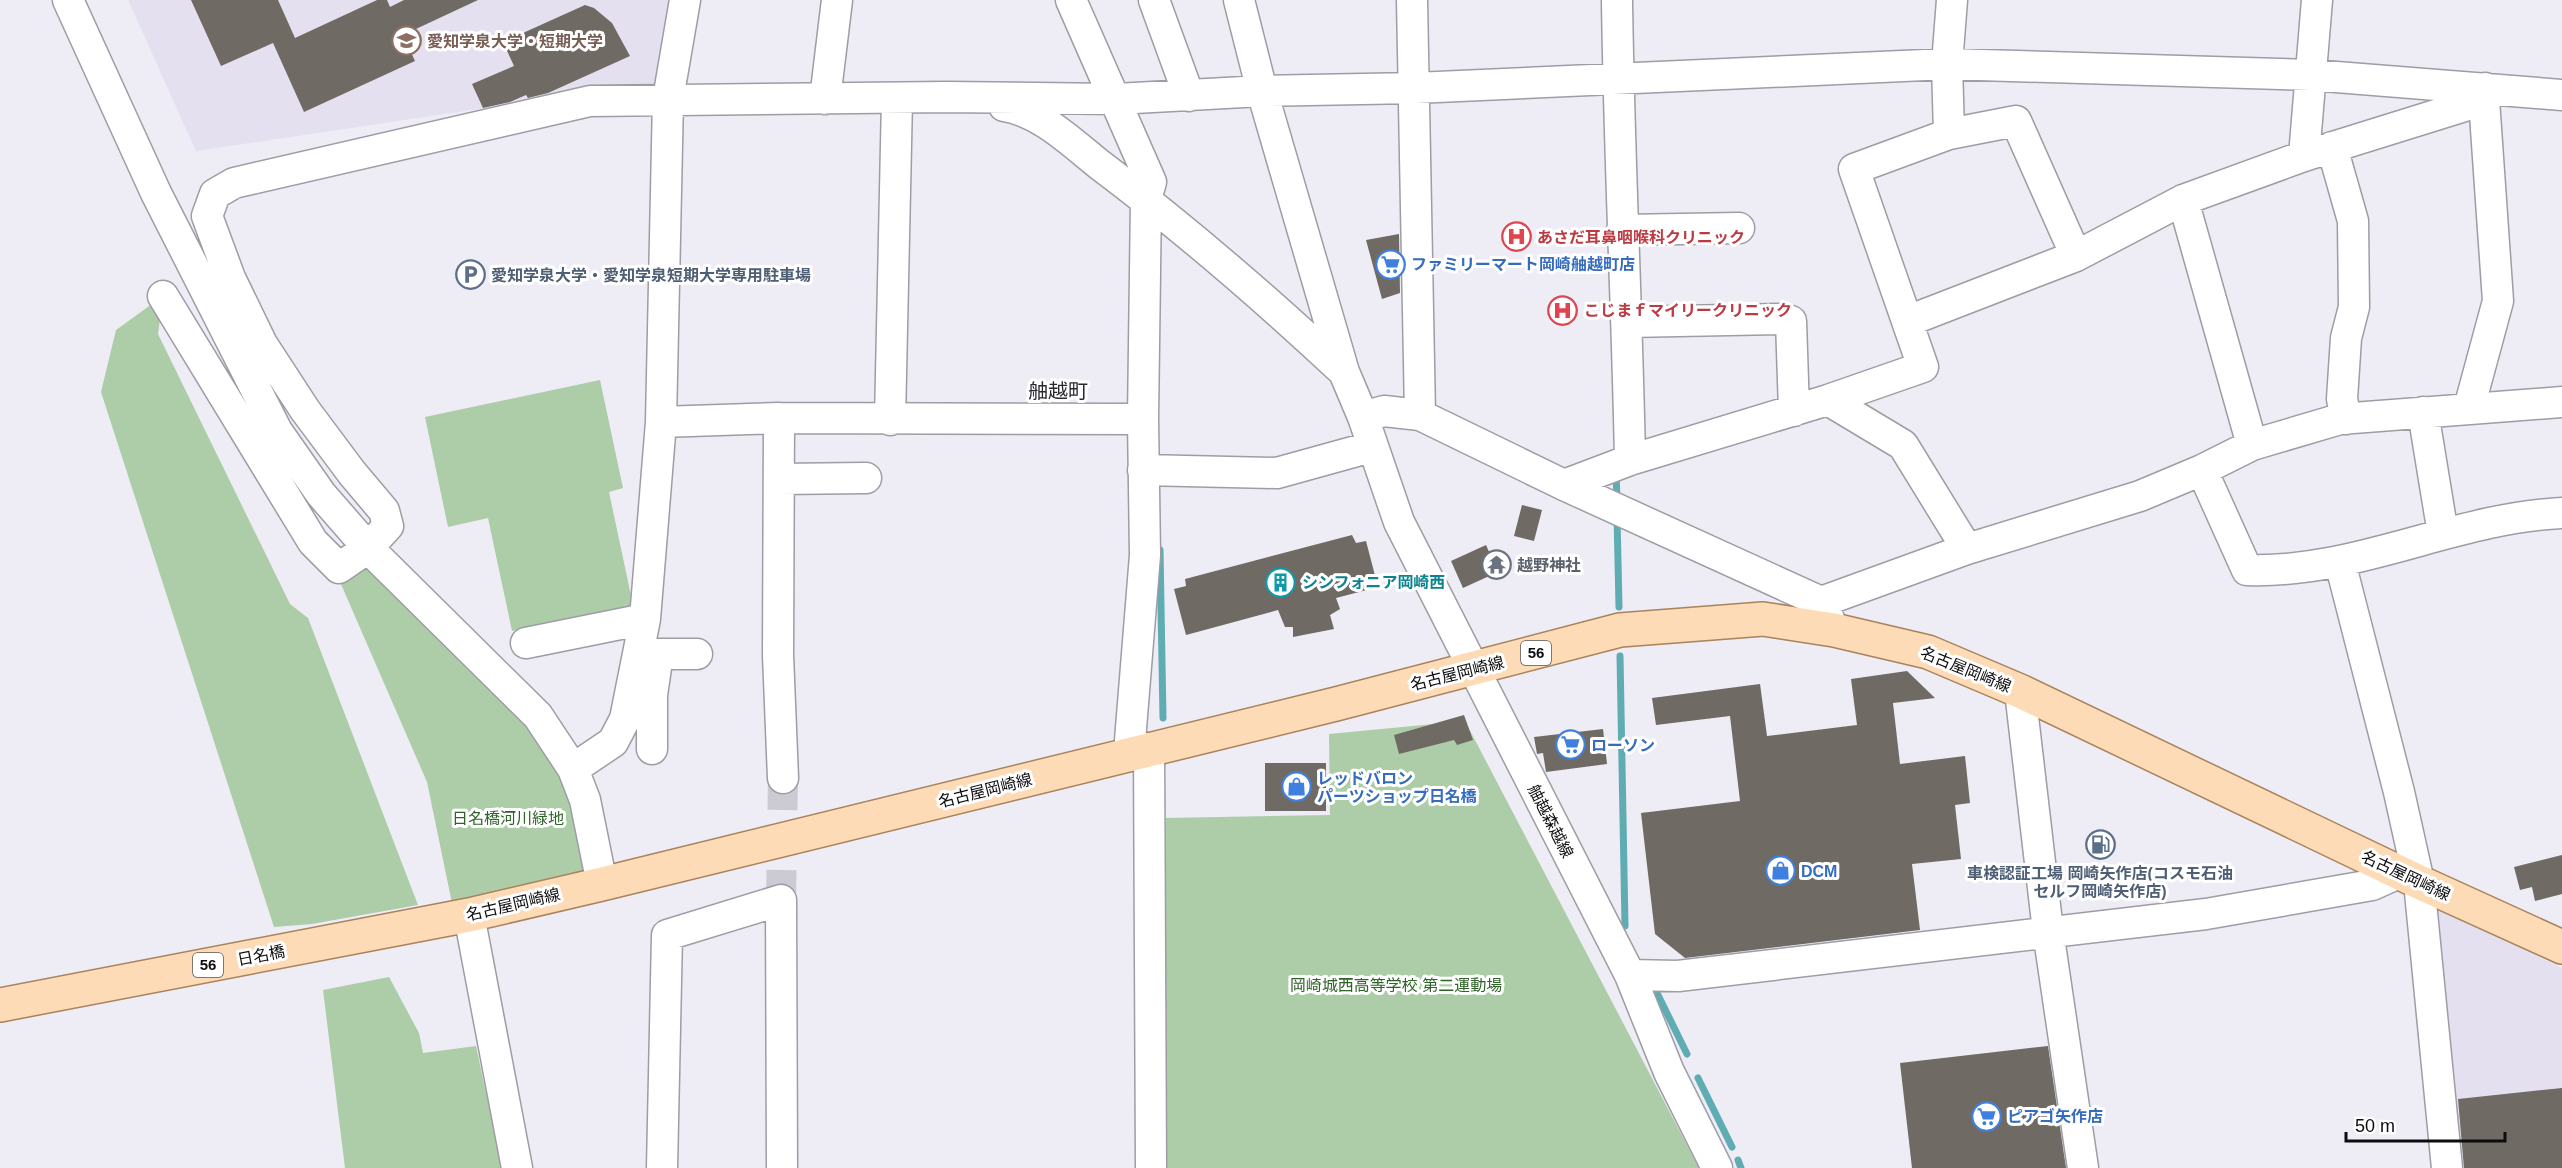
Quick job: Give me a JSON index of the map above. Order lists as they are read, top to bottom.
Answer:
{
  "streets": {
    "main road": ["56", "名古屋岡崎線", "日名橋"],
    "street": ["舳越森越線"]
  },
  "crossings": [
    ["名古屋岡崎線", "舳越森越線"],
    ["名古屋岡崎線", "日名橋"]
  ],
  "districts": ["舳越町"],
  "parks": ["日名橋河川緑地", "岡崎城西高等学校 第二運動場"],
  "places": {
    "school or university": ["愛知学泉大学・短期大学"],
    "hospital": ["あさだ耳鼻咽喉科クリニック", "こじまｆマイリークリニック"],
    "supermarket": ["ファミリーマート岡崎舳越町店", "ローソン", "ピアゴ矢作店"],
    "parking": ["愛知学泉大学・愛知学泉短期大学専用駐車場"],
    "temple": ["越野神社"],
    "building": ["シンフォニア岡崎西"],
    "shop": ["レッドバロン パーツショップ日名橋", "DCM"],
    "fuel station": ["車検認証工場 岡崎矢作店(コスモ石油 セルフ岡崎矢作店)"]
  },
  "scale_bar": "50 m"
}
